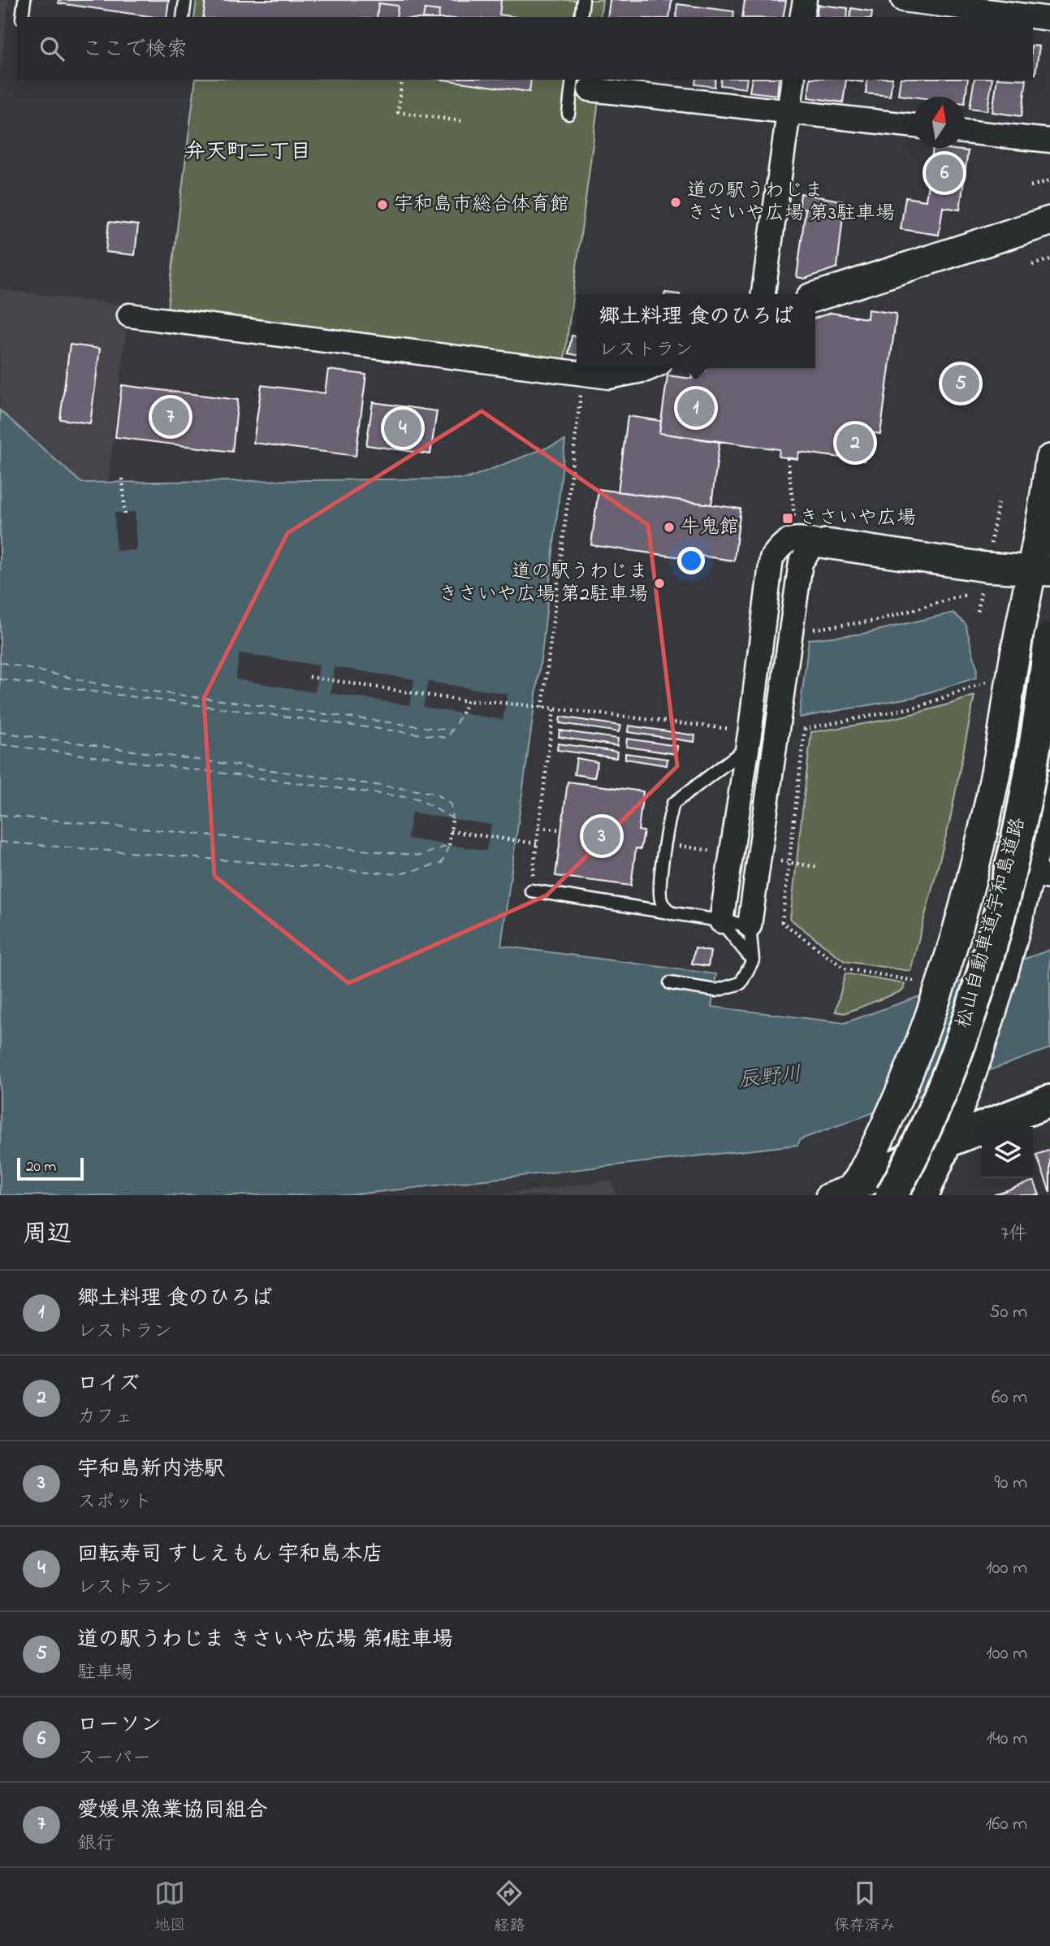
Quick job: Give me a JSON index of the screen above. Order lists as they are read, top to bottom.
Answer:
{
  "streets": {
    "main road": ["松山自動車道;宇和島道路"]
  },
  "districts": ["弁天町二丁目"],
  "water": ["辰野川"],
  "places": {
    "other": [
      "道の駅うわじま きさいや広場 第3駐車場",
      "宇和島市総合体育館",
      "牛鬼館",
      "道の駅うわじま きさいや広場 第2駐車場"
    ],
    "transit": ["きさいや広場"]
  },
  "scale_bar": "20 m",
  "north": "top",
  "page": {
    "search": "ここで検索",
    "pins": [
      "6",
      "5",
      "1",
      "7",
      "4",
      "2",
      "3"
    ],
    "popup": ["郷土料理 食のひろば", "レストラン"],
    "scale": "20 m",
    "heading": ["周辺", "7件"],
    "list": [
      {
        "mark": "1",
        "name": "郷土料理 食のひろば",
        "note": "レストラン",
        "value": "50 m"
      },
      {
        "mark": "2",
        "name": "ロイズ",
        "note": "カフェ",
        "value": "60 m"
      },
      {
        "mark": "3",
        "name": "宇和島新内港駅",
        "note": "スポット",
        "value": "90 m"
      },
      {
        "mark": "4",
        "name": "回転寿司 すしえもん 宇和島本店",
        "note": "レストラン",
        "value": "100 m"
      },
      {
        "mark": "5",
        "name": "道の駅うわじま きさいや広場 第1駐車場",
        "note": "駐車場",
        "value": "100 m"
      },
      {
        "mark": "6",
        "name": "ローソン",
        "note": "スーパー",
        "value": "140 m"
      },
      {
        "mark": "7",
        "name": "愛媛県漁業協同組合",
        "note": "銀行",
        "value": "160 m"
      }
    ],
    "nav": ["地図", "経路", "保存済み"]
  }
}
